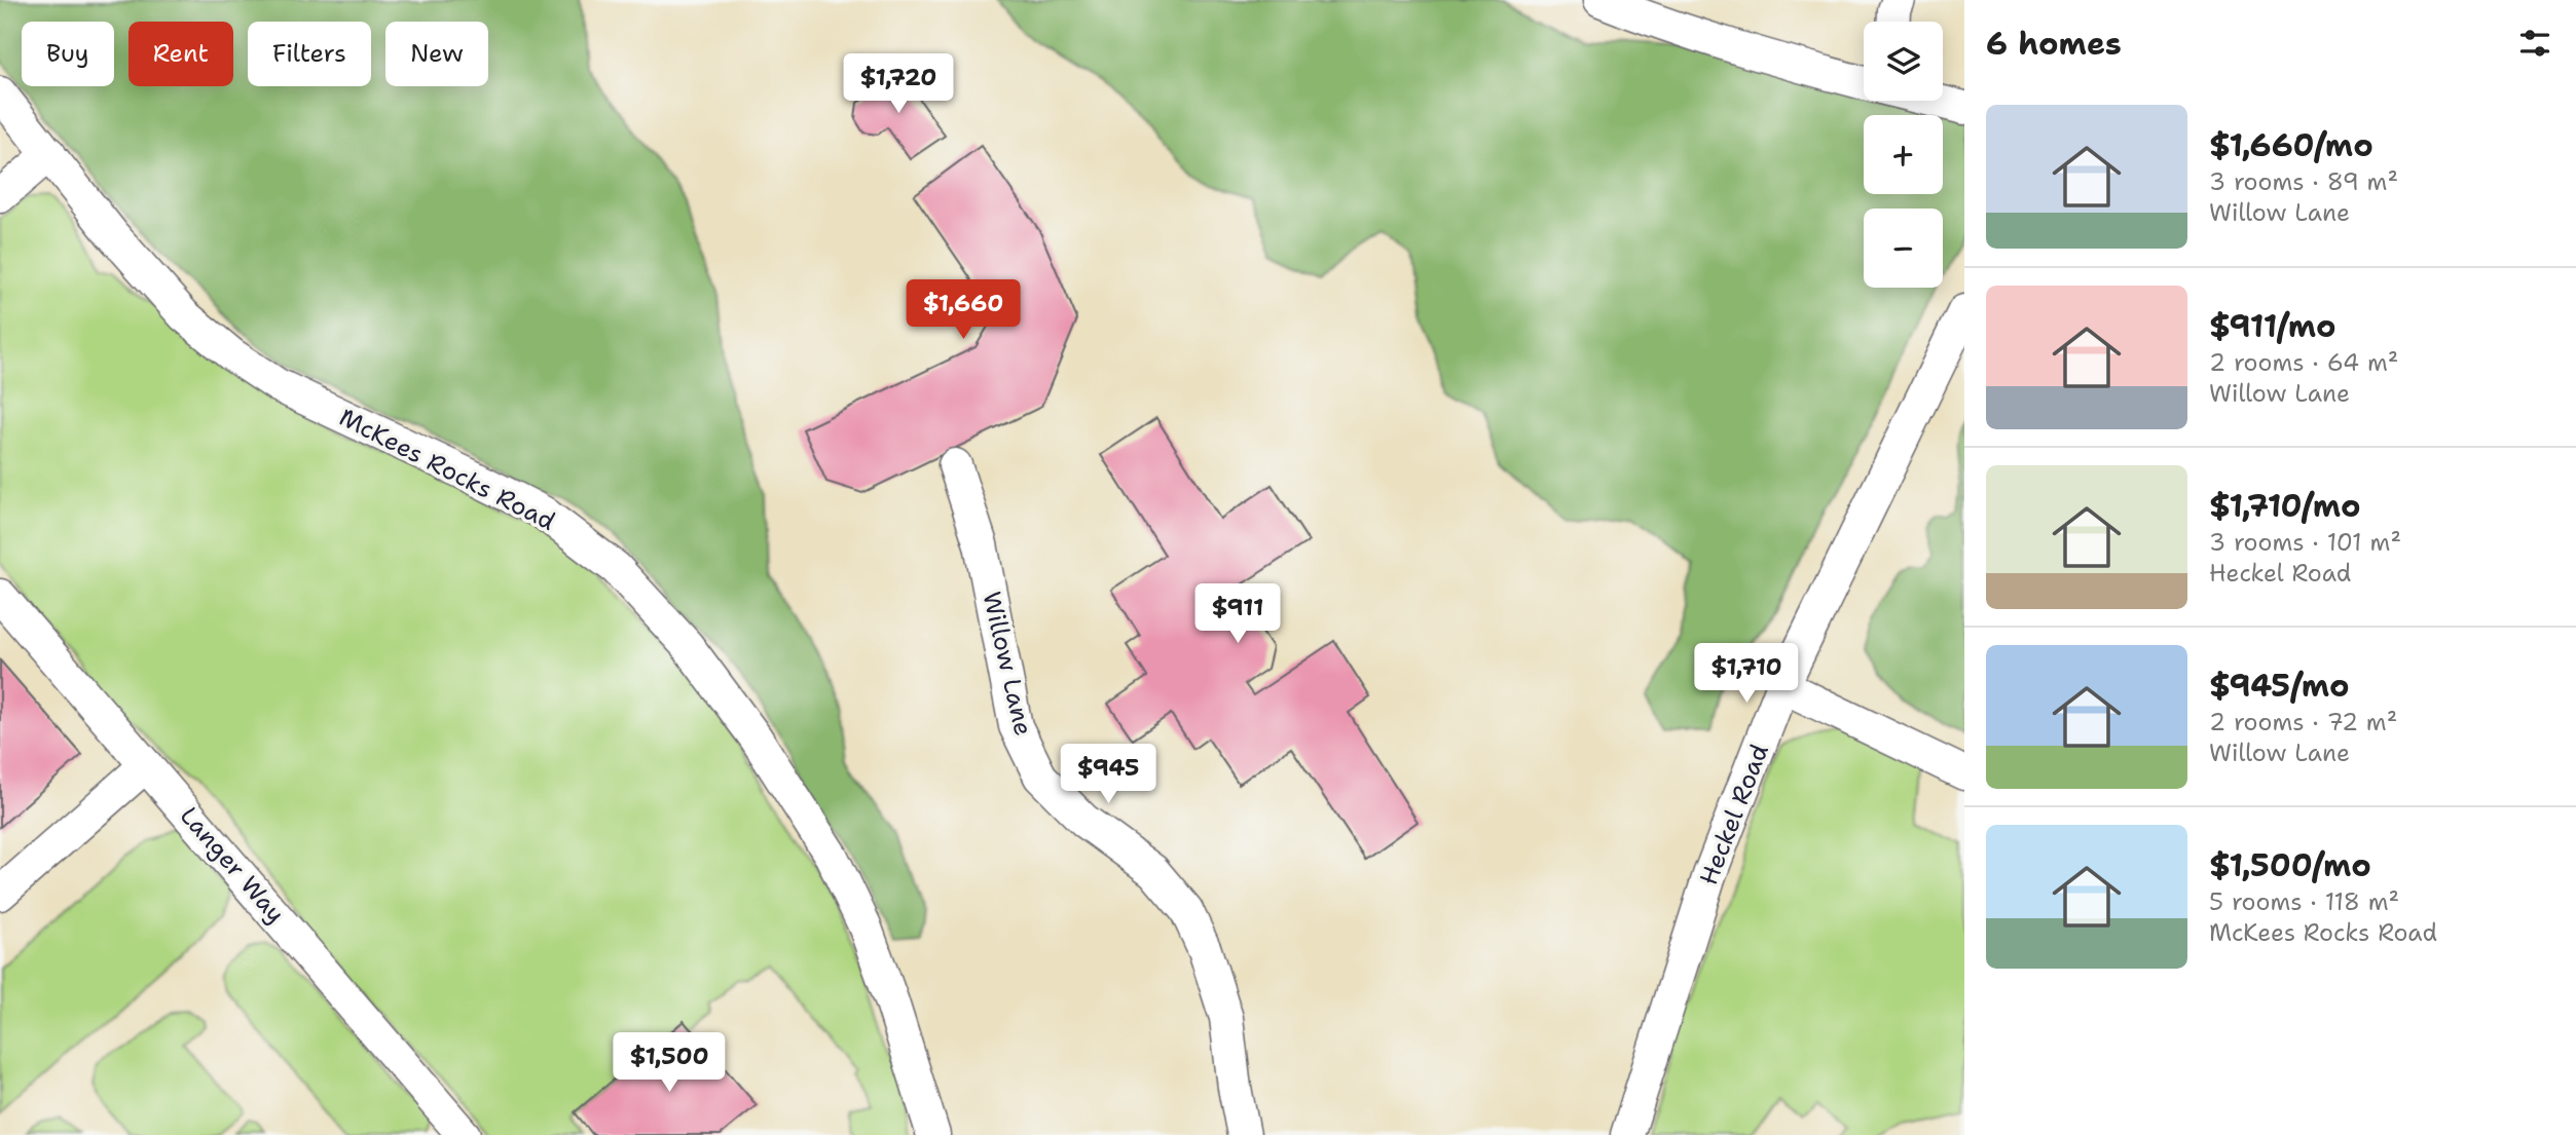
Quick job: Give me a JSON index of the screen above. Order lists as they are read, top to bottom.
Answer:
{
  "streets": {
    "street": [
      "McKees Rocks Road",
      "Willow Lane",
      "Heckel Road",
      "Langer Way"
    ]
  },
  "page": {
    "heading": "6 homes",
    "map_buttons": ["+", "−"],
    "chip": [
      "Buy",
      "Rent",
      "Filters",
      "New"
    ],
    "price": [
      "$1,720",
      "$1,660",
      "$911",
      "$1,710",
      "$945",
      "$1,500"
    ],
    "list": [
      {
        "name": "$1,660/mo",
        "note": "3 rooms · 89 m² · Willow Lane"
      },
      {
        "name": "$911/mo",
        "note": "2 rooms · 64 m² · Willow Lane"
      },
      {
        "name": "$1,710/mo",
        "note": "3 rooms · 101 m² · Heckel Road"
      },
      {
        "name": "$945/mo",
        "note": "2 rooms · 72 m² · Willow Lane"
      },
      {
        "name": "$1,500/mo",
        "note": "5 rooms · 118 m² · McKees Rocks Road"
      }
    ]
  }
}
